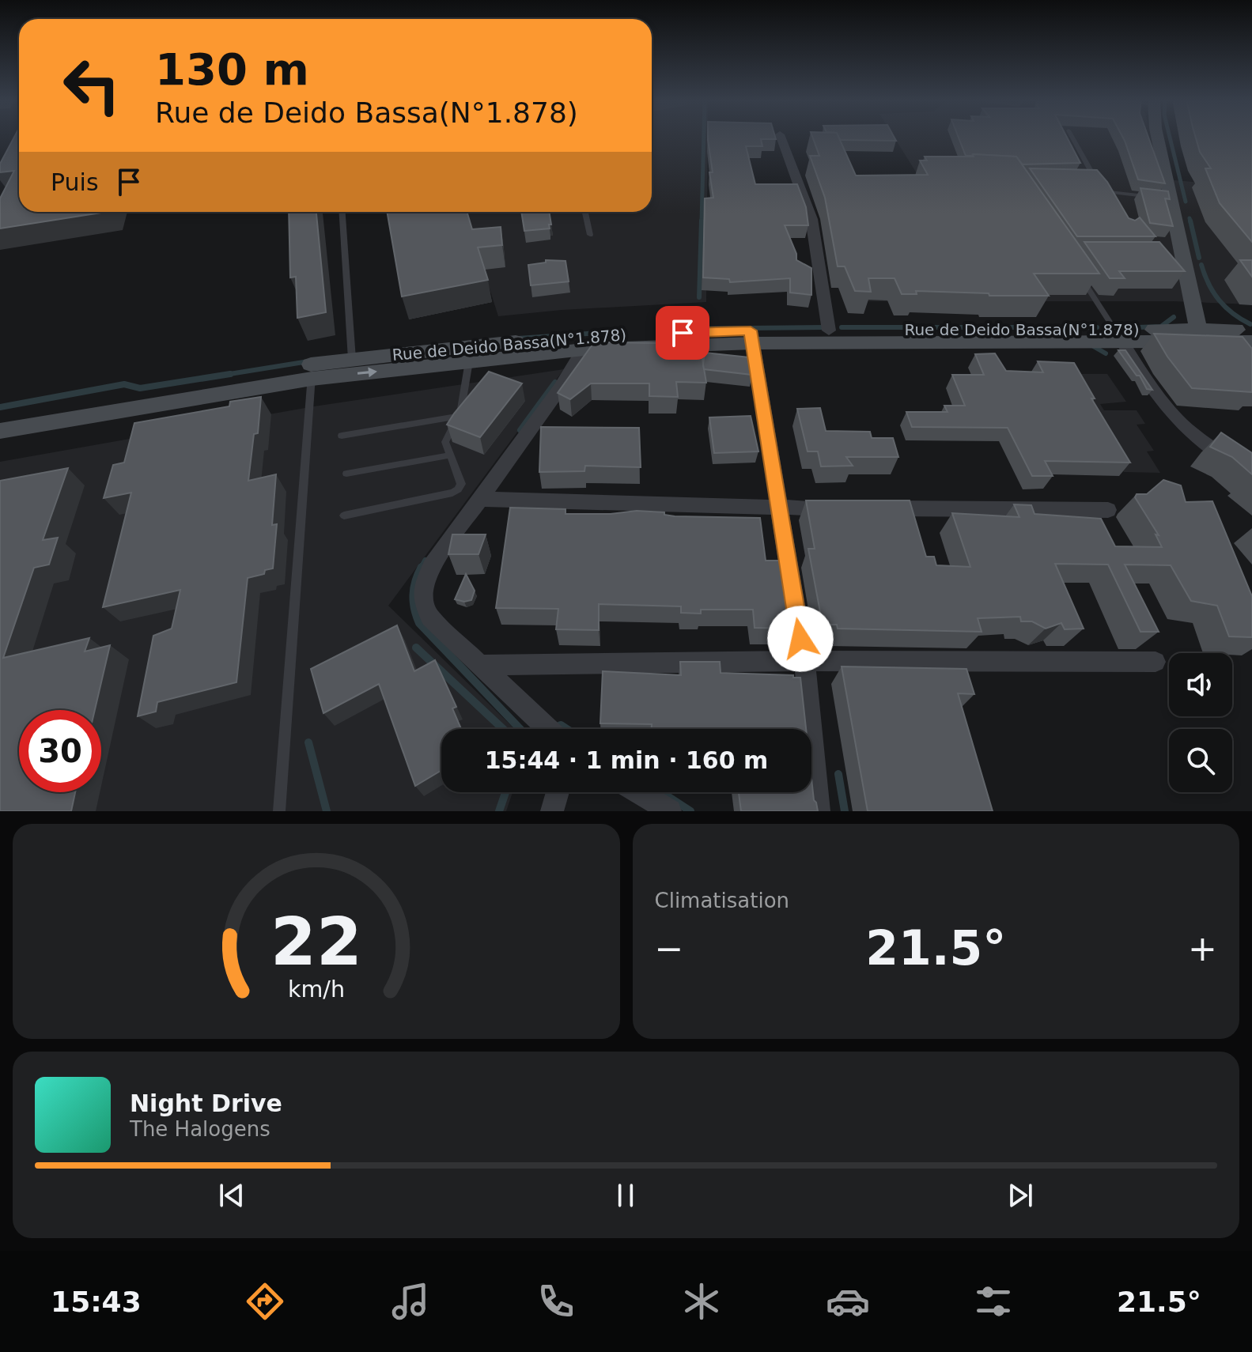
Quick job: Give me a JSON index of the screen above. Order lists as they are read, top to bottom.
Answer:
{
  "streets": {
    "main road": ["Rue de Deido Bassa(N°1.878)"]
  },
  "page": {
    "turn": ["130 m", "Rue de Deido Bassa(N°1.878)"],
    "then": "Puis",
    "limit": "30",
    "trip": "15:44 · 1 min · 160 m",
    "tile": "Climatisation",
    "heat": ["−", "21.5°", "+"],
    "song": ["Night Drive", "The Halogens"],
    "tabs": ["15:43", "21.5°"],
    "gauge": ["22", "km/h"]
  }
}
